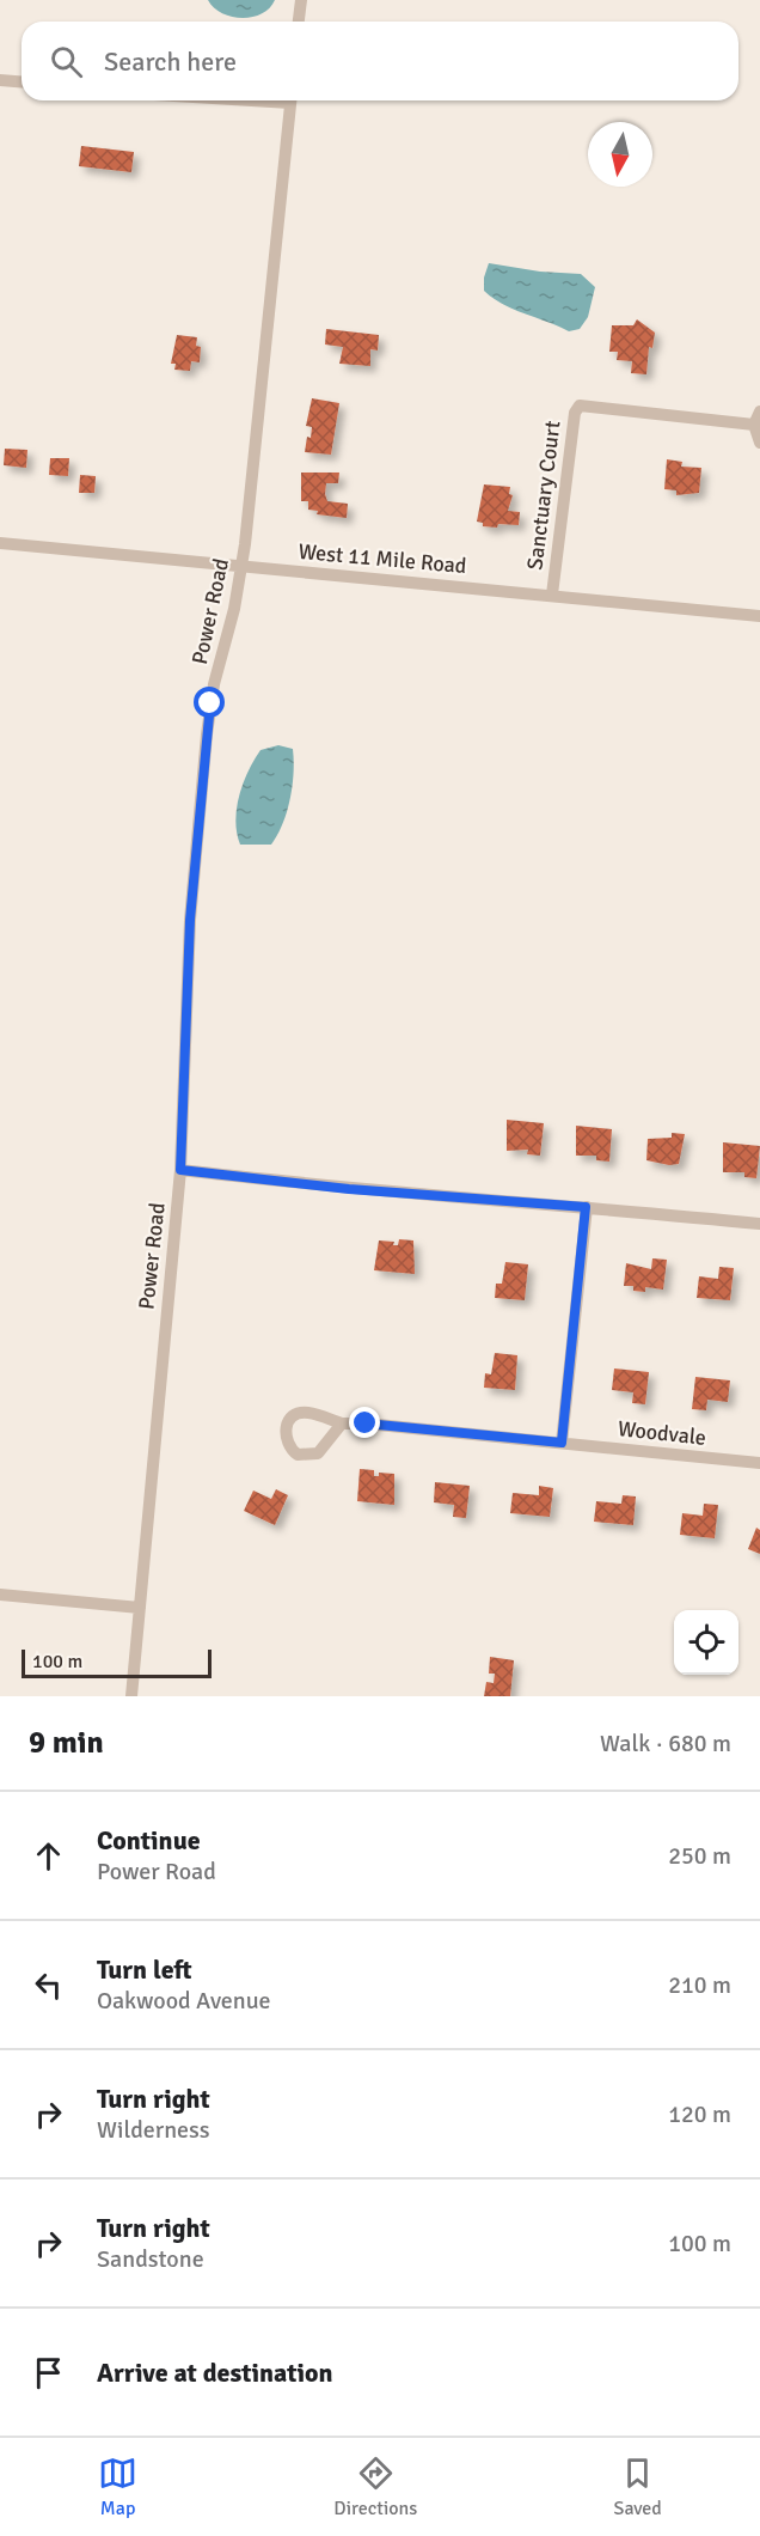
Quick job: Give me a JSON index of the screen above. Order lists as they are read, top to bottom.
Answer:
{
  "streets": {
    "street": [
      "Sanctuary Court",
      "West 11 Mile Road",
      "Power Road",
      "Woodvale"
    ]
  },
  "crossings": [
    ["Sanctuary Court", "West 11 Mile Road"],
    ["West 11 Mile Road", "Power Road"]
  ],
  "scale_bar": "100 m",
  "north": "bottom",
  "page": {
    "search": "Search here",
    "scale": "100 m",
    "heading": ["9 min", "Walk · 680 m"],
    "list": [
      ["Continue", "Power Road", "250 m"],
      ["Turn left", "Oakwood Avenue", "210 m"],
      ["Turn right", "Wilderness", "120 m"],
      ["Turn right", "Sandstone", "100 m"],
      "Arrive at destination"
    ],
    "nav": ["Map", "Directions", "Saved"]
  }
}
